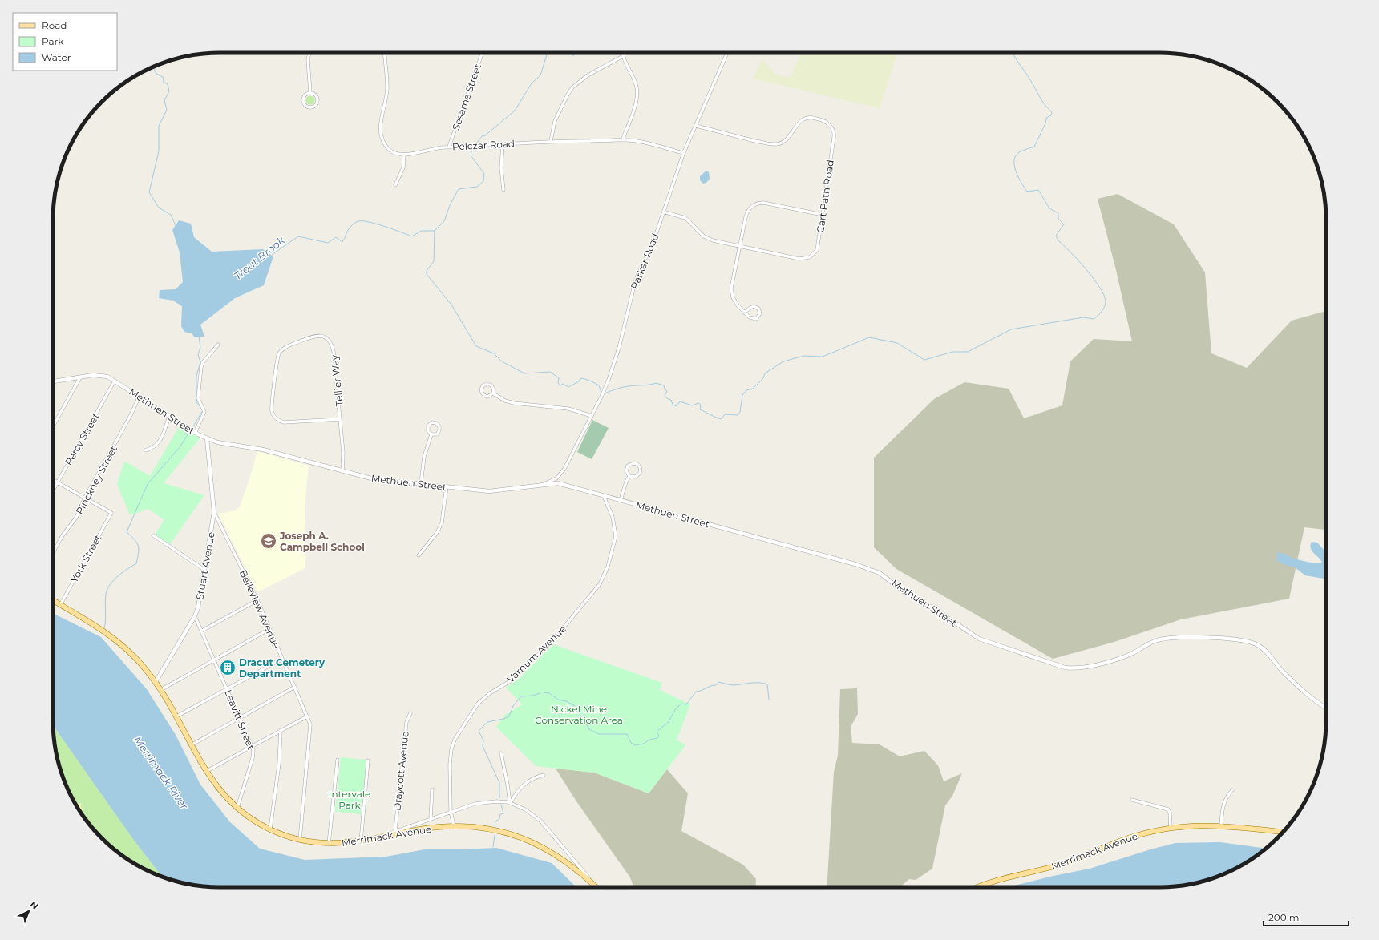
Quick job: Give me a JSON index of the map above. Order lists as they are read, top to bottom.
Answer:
{
  "streets": {
    "main road": ["Merrimack Avenue"],
    "street": [
      "Sesame Street",
      "Pelczar Road",
      "Cart Path Road",
      "Parker Road",
      "Tellier Way",
      "Methuen Street",
      "Percy Street",
      "Pinckney Street",
      "York Street",
      "Stuart Avenue",
      "Belleview Avenue",
      "Varnum Avenue",
      "Leavitt Street",
      "Draycott Avenue"
    ]
  },
  "crossings": [
    ["Sesame Street", "Pelczar Road"],
    ["Pelczar Road", "Parker Road"],
    ["Cart Path Road", "Parker Road"],
    ["Parker Road", "Methuen Street"],
    ["Tellier Way", "Methuen Street"],
    ["Methuen Street", "Percy Street"],
    ["Methuen Street", "Pinckney Street"],
    ["Methuen Street", "Stuart Avenue"],
    ["Methuen Street", "Varnum Avenue"],
    ["Pinckney Street", "York Street"],
    ["York Street", "Merrimack Avenue"],
    ["Stuart Avenue", "Belleview Avenue"],
    ["Stuart Avenue", "Leavitt Street"],
    ["Stuart Avenue", "Merrimack Avenue"],
    ["Belleview Avenue", "Merrimack Avenue"],
    ["Varnum Avenue", "Merrimack Avenue"],
    ["Leavitt Street", "Merrimack Avenue"]
  ],
  "water": ["Trout Brook", "Merrimack River"],
  "parks": ["Nickel Mine Conservation Area", "Intervale Park"],
  "places": {
    "school or university": ["Joseph A. Campbell School"],
    "building": ["Dracut Cemetery Department"]
  },
  "legend": ["Road", "Park", "Water"],
  "scale_bar": "200 m",
  "north": "top right"
}
